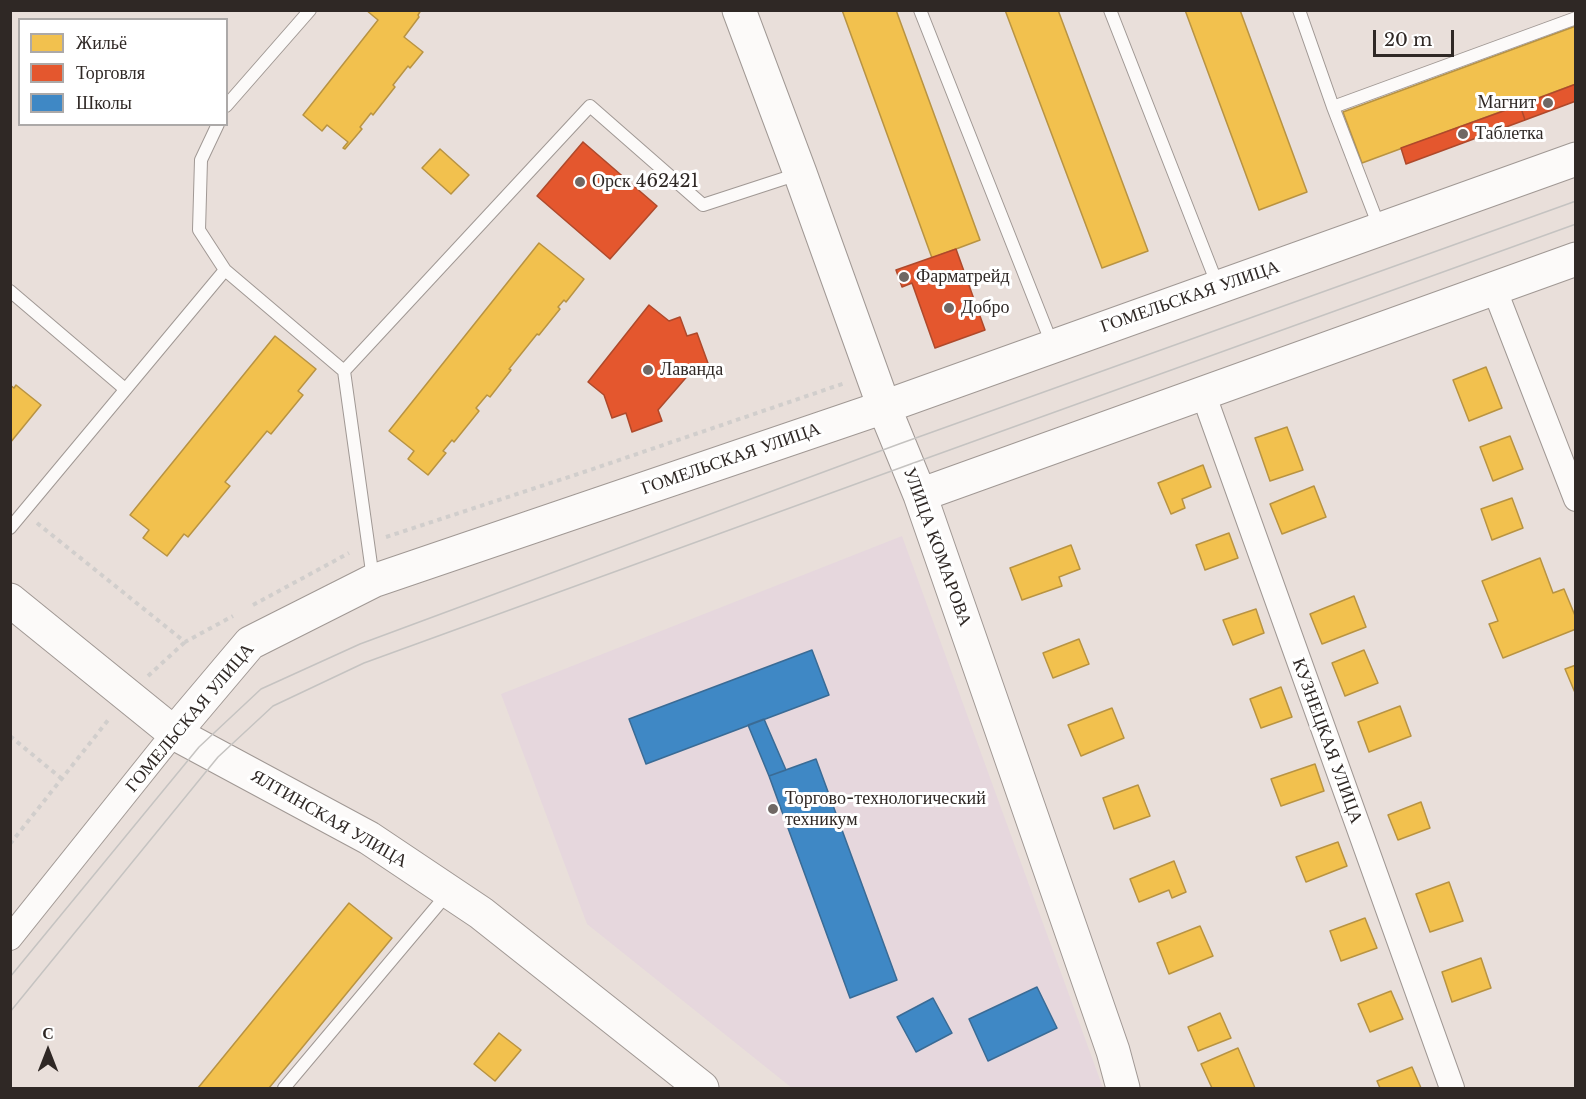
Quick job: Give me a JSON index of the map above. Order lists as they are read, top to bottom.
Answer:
{
  "streets": {
    "street": [
      "ГОМЕЛЬСКАЯ УЛИЦА",
      "УЛИЦА КОМАРОВА",
      "КУЗНЕЦКАЯ УЛИЦА",
      "ЯЛТИНСКАЯ УЛИЦА"
    ]
  },
  "crossings": [
    ["ГОМЕЛЬСКАЯ УЛИЦА", "УЛИЦА КОМАРОВА"],
    ["ГОМЕЛЬСКАЯ УЛИЦА", "ЯЛТИНСКАЯ УЛИЦА"]
  ],
  "places": [
    "Магнит",
    "Таблетка",
    "Орск 462421",
    "Фарматрейд",
    "Добро",
    "Лаванда",
    "Торгово-технологический техникум"
  ],
  "legend": ["Жильё", "Торговля", "Школы"],
  "scale_bar": "20 m",
  "north": "top"
}
